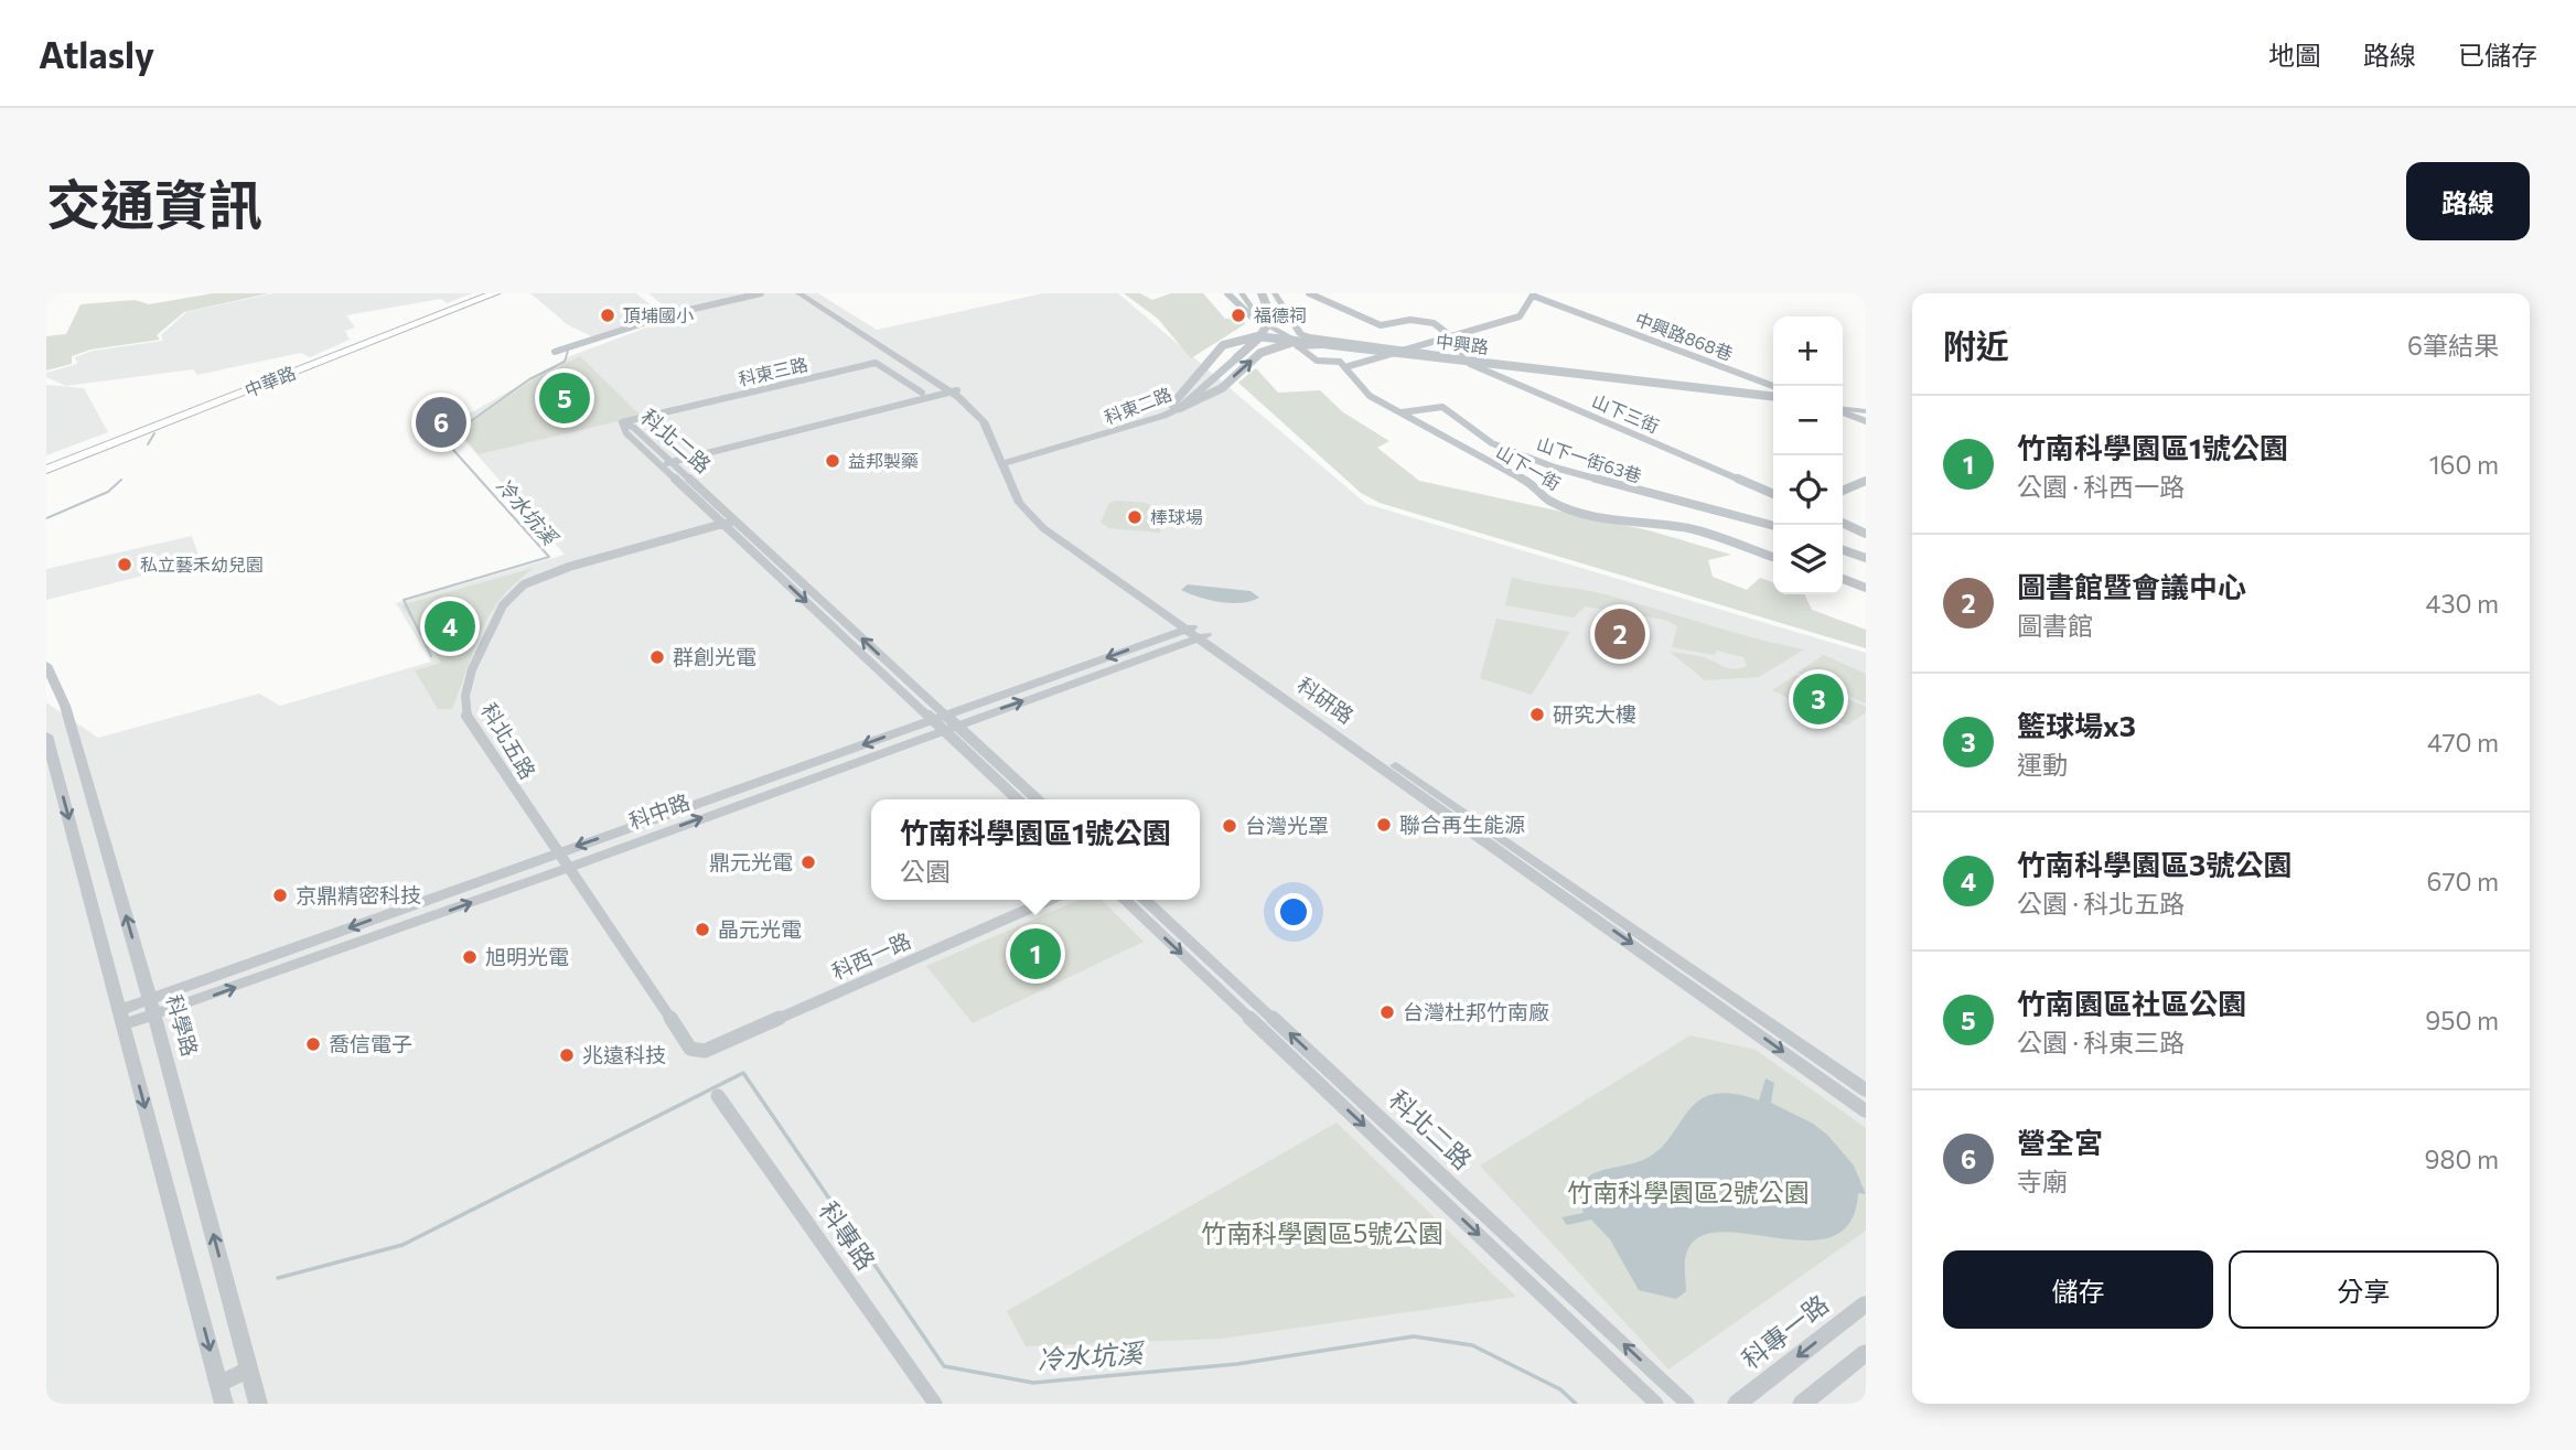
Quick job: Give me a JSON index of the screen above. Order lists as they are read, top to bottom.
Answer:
{
  "streets": {
    "main road": ["中華路"],
    "street": [
      "中興路868巷",
      "中興路",
      "科東三路",
      "科東二路",
      "山下三街",
      "科北二路",
      "山下一街63巷",
      "山下一街",
      "科研路",
      "科北五路",
      "科中路",
      "科西一路",
      "科學路",
      "科專路",
      "科專一路"
    ]
  },
  "crossings": [
    ["中興路", "科東二路"],
    ["中興路", "山下三街"],
    ["科東三路", "科北二路"],
    ["科東二路", "科研路"],
    ["科北二路", "科北五路"],
    ["科北二路", "科中路"],
    ["山下一街63巷", "山下一街"],
    ["科研路", "科中路"],
    ["科北五路", "科中路"],
    ["科北五路", "科西一路"],
    ["科中路", "科學路"]
  ],
  "water": ["冷水坑溪"],
  "parks": ["竹南科學園區2號公園", "竹南科學園區5號公園"],
  "places": [
    "頂埔國小",
    "福德祠",
    "益邦製藥",
    "棒球場",
    "私立藝禾幼兒園",
    "群創光電",
    "研究大樓",
    "聯合再生能源",
    "台灣光罩",
    "鼎元光電",
    "京鼎精密科技",
    "晶元光電",
    "旭明光電",
    "台灣杜邦竹南廠",
    "喬信電子",
    "兆遠科技"
  ],
  "page": {
    "header": "Atlasly",
    "nav": ["地圖", "路線", "已儲存"],
    "title": "交通資訊",
    "buttons": [
      "路線",
      ["儲存", "分享"]
    ],
    "heading": ["附近", "6筆結果"],
    "map_buttons": ["+", "−"],
    "pins": [
      "5",
      "6",
      "4",
      "2",
      "3",
      "1"
    ],
    "list": [
      {
        "mark": "1",
        "name": "竹南科學園區1號公園",
        "note": "公園 · 科西一路",
        "value": "160 m"
      },
      {
        "mark": "2",
        "name": "圖書館暨會議中心",
        "note": "圖書館",
        "value": "430 m"
      },
      {
        "mark": "3",
        "name": "籃球場x3",
        "note": "運動",
        "value": "470 m"
      },
      {
        "mark": "4",
        "name": "竹南科學園區3號公園",
        "note": "公園 · 科北五路",
        "value": "670 m"
      },
      {
        "mark": "5",
        "name": "竹南園區社區公園",
        "note": "公園 · 科東三路",
        "value": "950 m"
      },
      {
        "mark": "6",
        "name": "營全宮",
        "note": "寺廟",
        "value": "980 m"
      }
    ],
    "popup": ["竹南科學園區1號公園", "公園"]
  }
}
